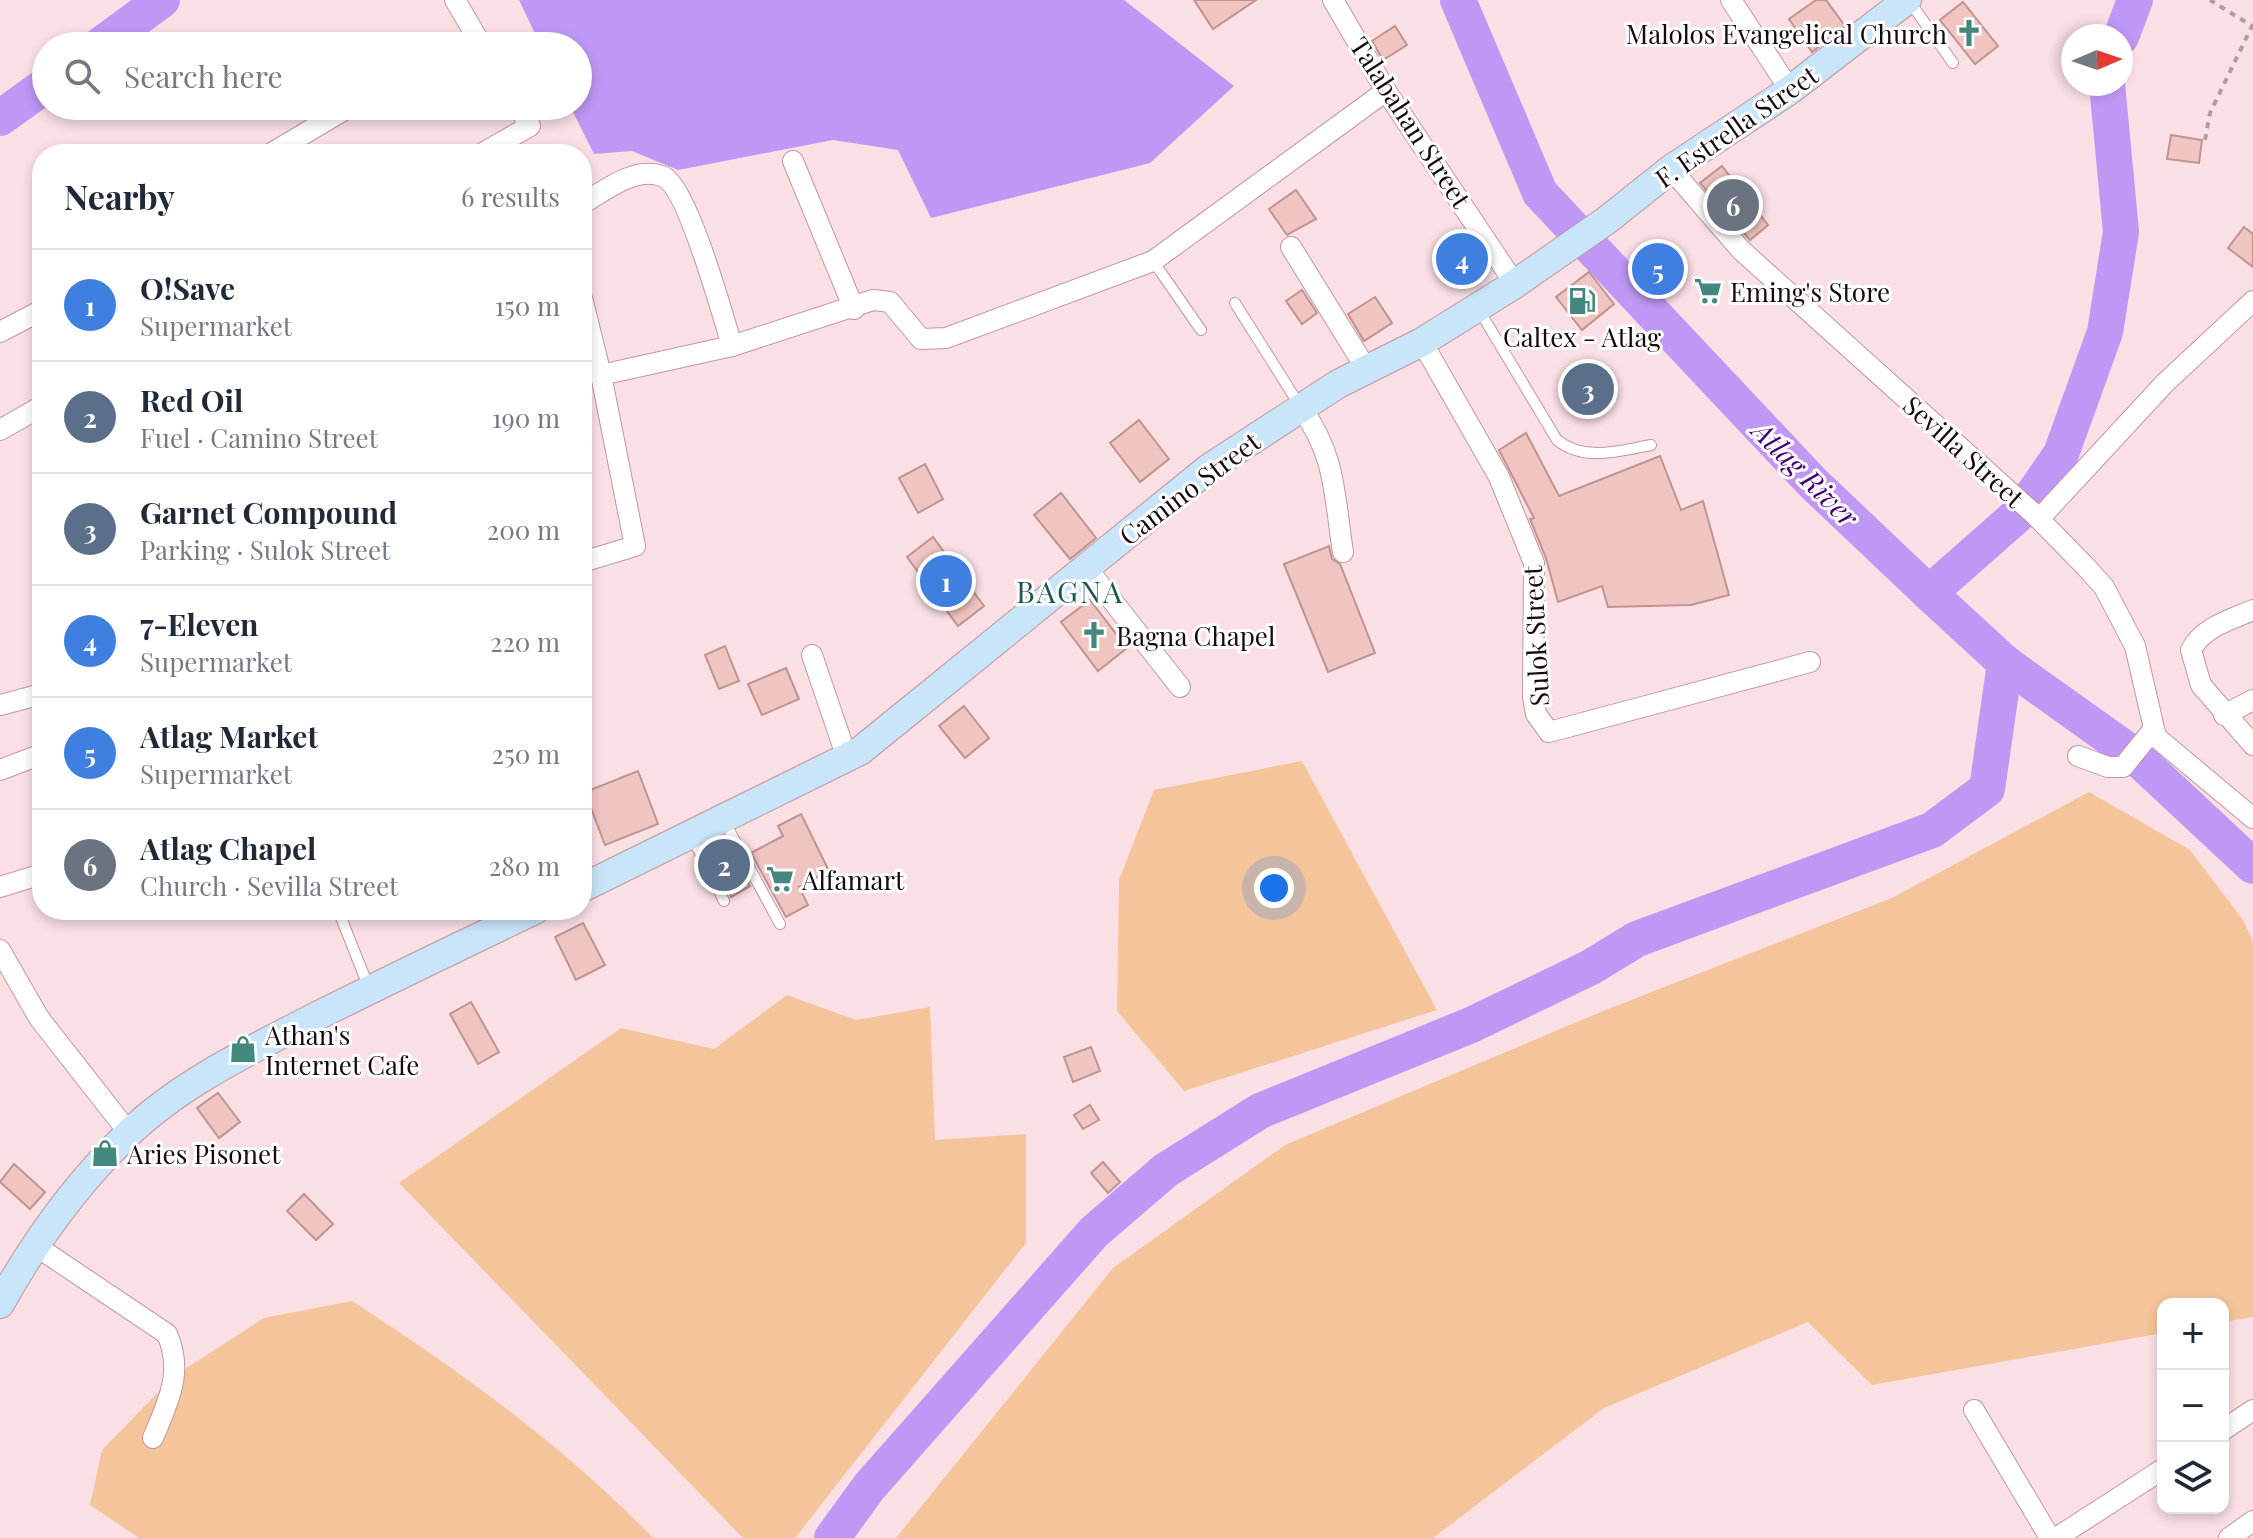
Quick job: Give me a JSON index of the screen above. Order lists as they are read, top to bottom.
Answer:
{
  "streets": {
    "main road": ["F. Estrella Street", "Camino Street"],
    "street": ["Talabahan Street", "Sevilla Street", "Sulok Street"]
  },
  "crossings": [
    ["Talabahan Street", "Camino Street"],
    ["F. Estrella Street", "Sevilla Street"],
    ["F. Estrella Street", "Camino Street"],
    ["Camino Street", "Sulok Street"]
  ],
  "districts": ["BAGNA"],
  "water": ["Atlag River"],
  "places": {
    "church": ["Malolos Evangelical Church", "Bagna Chapel"],
    "supermarket": ["Eming's Store", "Alfamart"],
    "fuel station": ["Caltex - Atlag"],
    "shop": ["Athan's Internet Cafe", "Aries Pisonet"]
  },
  "north": "right",
  "page": {
    "search": "Search here",
    "heading": ["Nearby", "6 results"],
    "pins": [
      "6",
      "4",
      "5",
      "3",
      "1",
      "2"
    ],
    "list": [
      {
        "mark": "1",
        "name": "O!Save",
        "note": "Supermarket",
        "value": "150 m"
      },
      {
        "mark": "2",
        "name": "Red Oil",
        "note": "Fuel · Camino Street",
        "value": "190 m"
      },
      {
        "mark": "3",
        "name": "Garnet Compound",
        "note": "Parking · Sulok Street",
        "value": "200 m"
      },
      {
        "mark": "4",
        "name": "7-Eleven",
        "note": "Supermarket",
        "value": "220 m"
      },
      {
        "mark": "5",
        "name": "Atlag Market",
        "note": "Supermarket",
        "value": "250 m"
      },
      {
        "mark": "6",
        "name": "Atlag Chapel",
        "note": "Church · Sevilla Street",
        "value": "280 m"
      }
    ],
    "map_buttons": ["+", "−"]
  }
}
